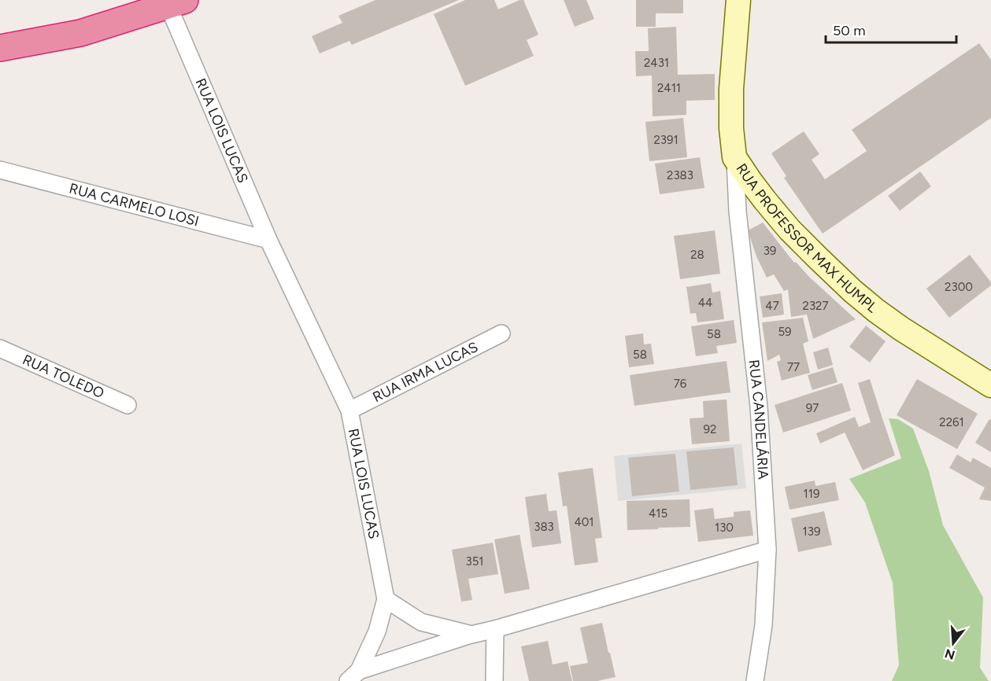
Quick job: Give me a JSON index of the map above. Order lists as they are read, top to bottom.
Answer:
{
  "streets": {
    "street": [
      "RUA LOIS LUCAS",
      "RUA CARMELO LOSI",
      "RUA PROFESSOR MAX HUMPL",
      "RUA IRMA LUCAS",
      "RUA TOLEDO",
      "RUA CANDELÁRIA"
    ]
  },
  "crossings": [
    ["RUA LOIS LUCAS", "RUA CARMELO LOSI"],
    ["RUA LOIS LUCAS", "RUA IRMA LUCAS"],
    ["RUA PROFESSOR MAX HUMPL", "RUA CANDELÁRIA"]
  ],
  "house_numbers": [
    "2431",
    "2411",
    "2391",
    "2383",
    "39",
    "28",
    "2300",
    "44",
    "47",
    "2327",
    "59",
    "58",
    "58",
    "77",
    "76",
    "97",
    "2261",
    "92",
    "119",
    "415",
    "401",
    "383",
    "130",
    "139",
    "351"
  ],
  "scale_bar": "50 m",
  "north": "bottom"
}
